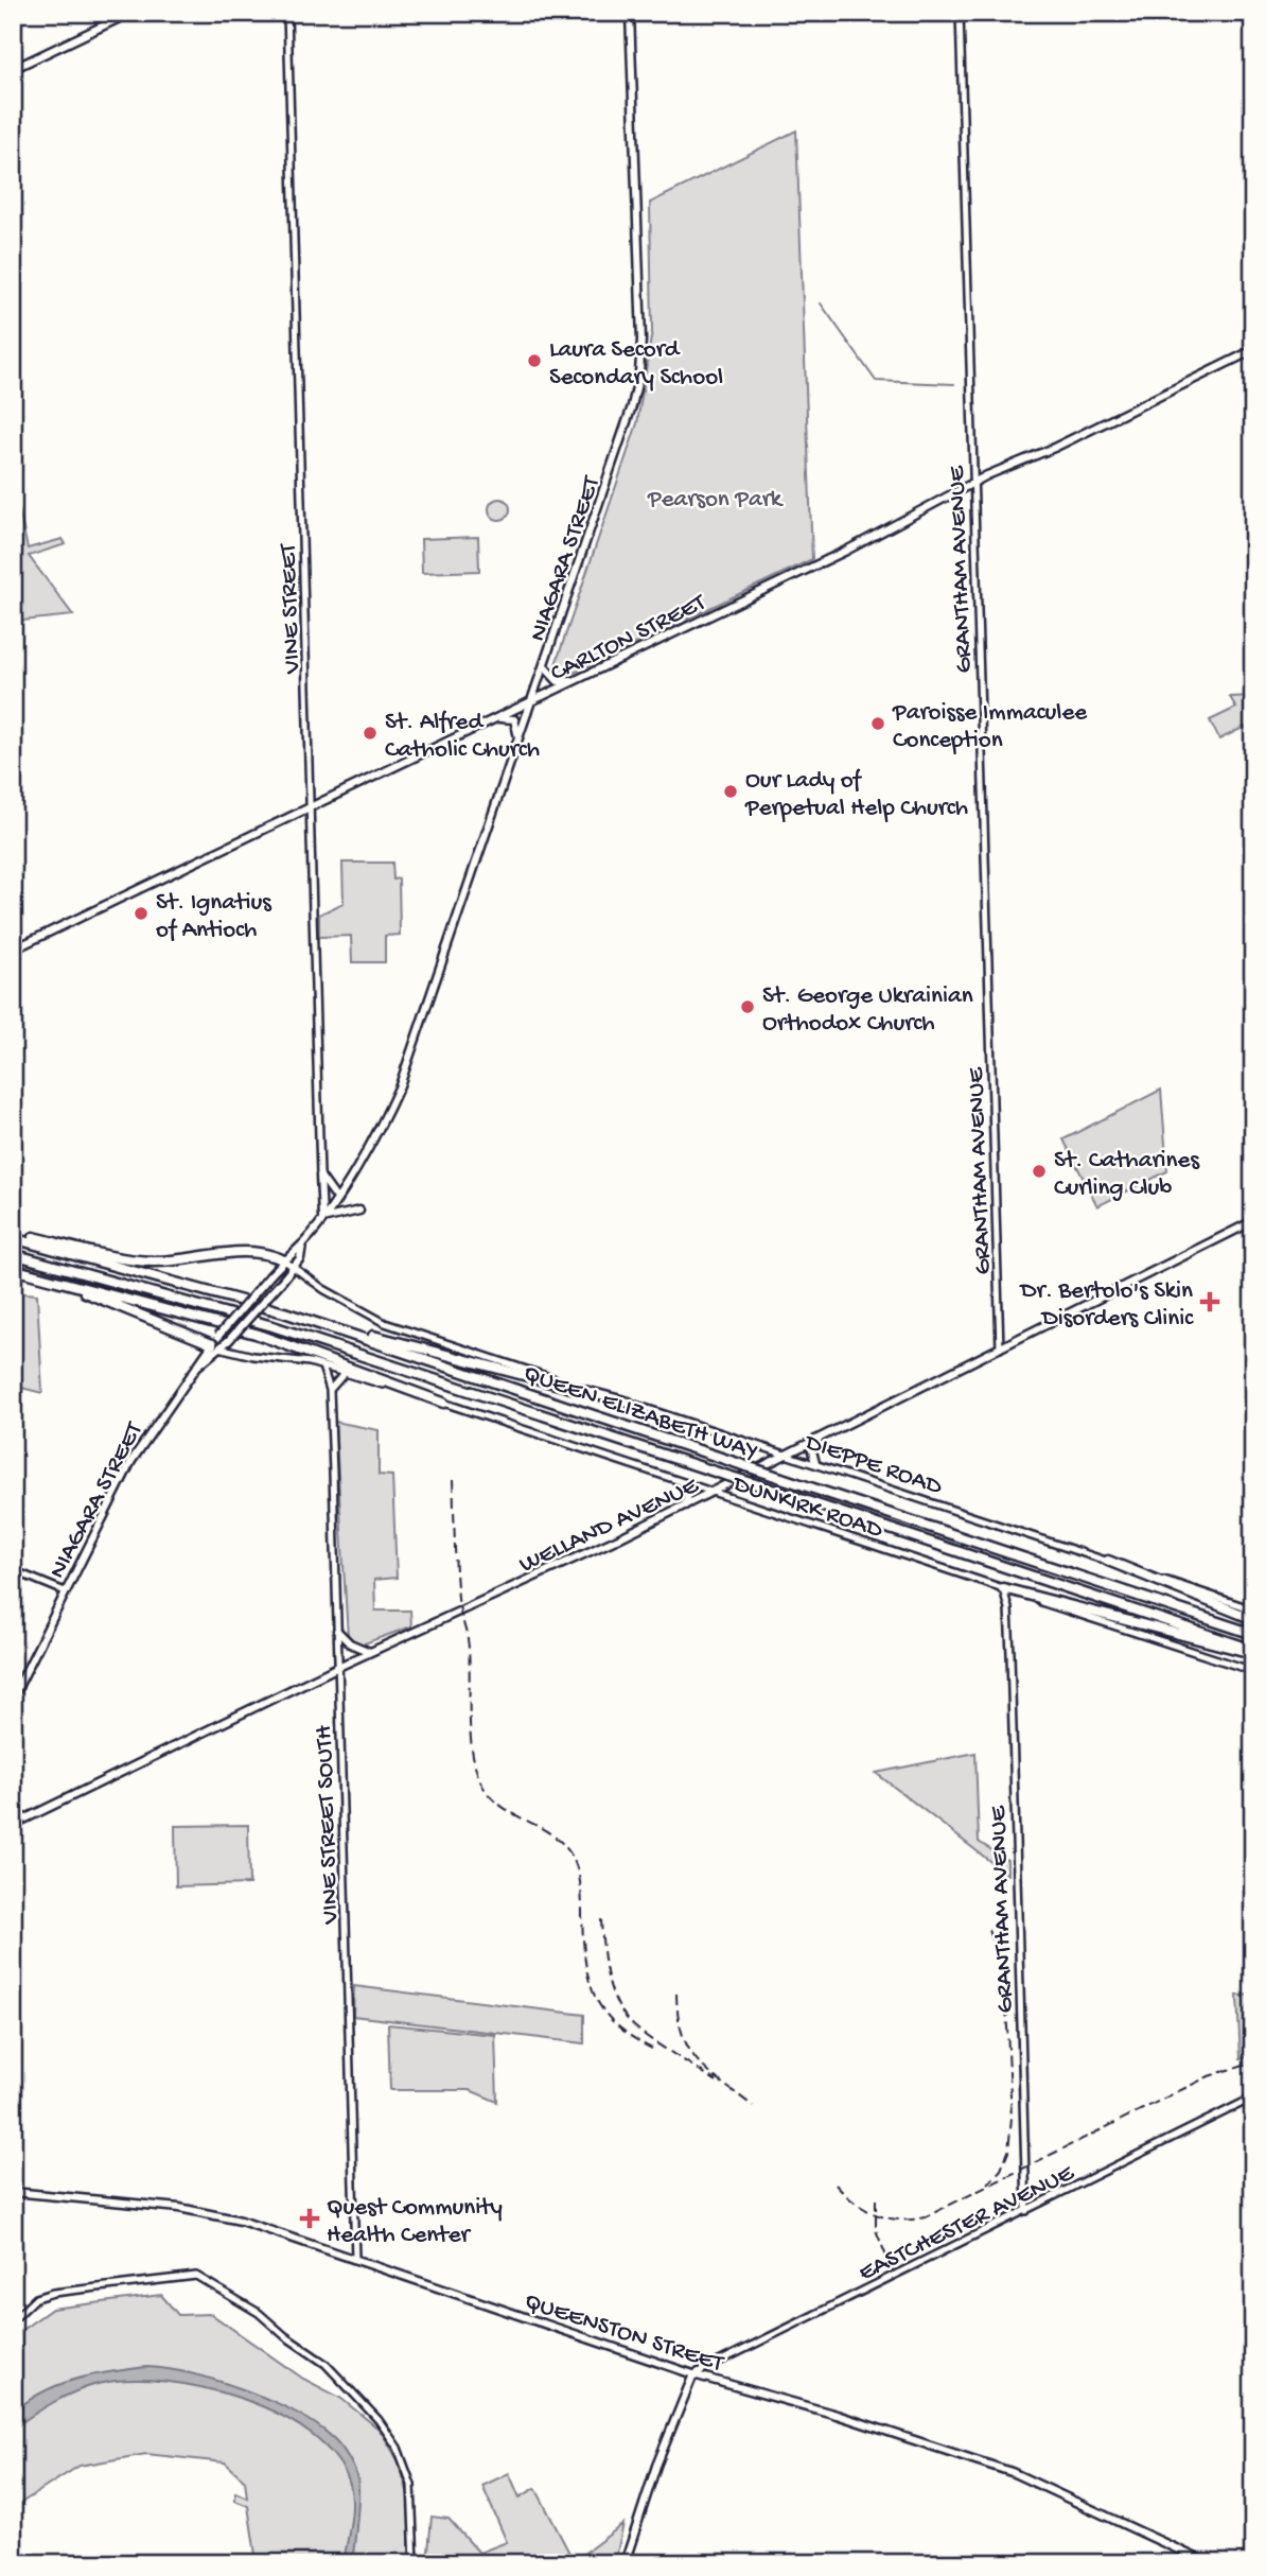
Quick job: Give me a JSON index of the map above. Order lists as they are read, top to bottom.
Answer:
{
  "streets": {
    "highway": ["QUEEN ELIZABETH WAY"],
    "main road": [
      "NIAGARA STREET",
      "CARLTON STREET",
      "WELLAND AVENUE",
      "QUEENSTON STREET"
    ],
    "street": [
      "GRANTHAM AVENUE",
      "VINE STREET",
      "DIEPPE ROAD",
      "DUNKIRK ROAD",
      "VINE STREET SOUTH",
      "EASTCHESTER AVENUE"
    ]
  },
  "crossings": [
    ["NIAGARA STREET", "CARLTON STREET"],
    ["NIAGARA STREET", "DIEPPE ROAD"],
    ["NIAGARA STREET", "DUNKIRK ROAD"],
    ["GRANTHAM AVENUE", "CARLTON STREET"],
    ["GRANTHAM AVENUE", "DUNKIRK ROAD"],
    ["GRANTHAM AVENUE", "WELLAND AVENUE"],
    ["GRANTHAM AVENUE", "EASTCHESTER AVENUE"],
    ["VINE STREET", "CARLTON STREET"],
    ["DIEPPE ROAD", "WELLAND AVENUE"],
    ["DUNKIRK ROAD", "WELLAND AVENUE"],
    ["DUNKIRK ROAD", "VINE STREET SOUTH"],
    ["WELLAND AVENUE", "VINE STREET SOUTH"],
    ["VINE STREET SOUTH", "QUEENSTON STREET"],
    ["EASTCHESTER AVENUE", "QUEENSTON STREET"]
  ],
  "parks": ["Pearson Park"],
  "places": {
    "other": [
      "Laura Secord Secondary School",
      "Paroisse Immaculee Conception",
      "St. Alfred Catholic Church",
      "Our Lady of Perpetual Help Church",
      "St. Ignatius of Antioch",
      "St. George Ukrainian Orthodox Church",
      "St. Catharines Curling Club"
    ],
    "health": ["Dr. Bertolo's Skin Disorders Clinic", "Quest Community Health Center"]
  }
}
